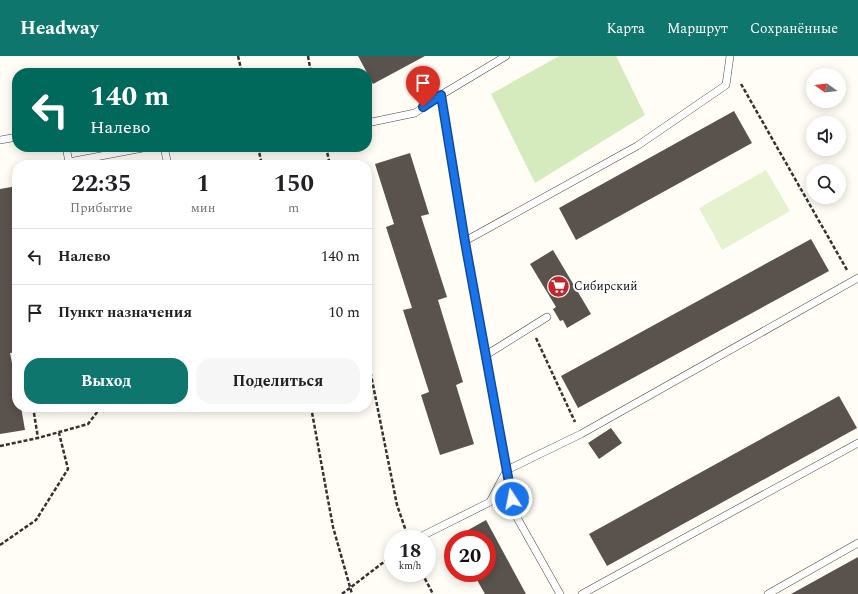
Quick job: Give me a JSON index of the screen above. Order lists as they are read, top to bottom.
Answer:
{
  "places": {
    "supermarket": ["Сибирский"]
  },
  "north": "left",
  "page": {
    "header": "Headway",
    "nav": ["Карта", "Маршрут", "Сохранённые"],
    "turn": ["140 m", "Налево"],
    "eta": [
      "22:35",
      "Прибытие",
      "1",
      "мин",
      "150",
      "m"
    ],
    "list": [
      {
        "name": "Налево",
        "value": "140 m"
      },
      {
        "name": "Пункт назначения",
        "value": "10 m"
      }
    ],
    "buttons": ["Выход", "Поделиться"],
    "speed": "18 km/h",
    "limit": "20"
  }
}
